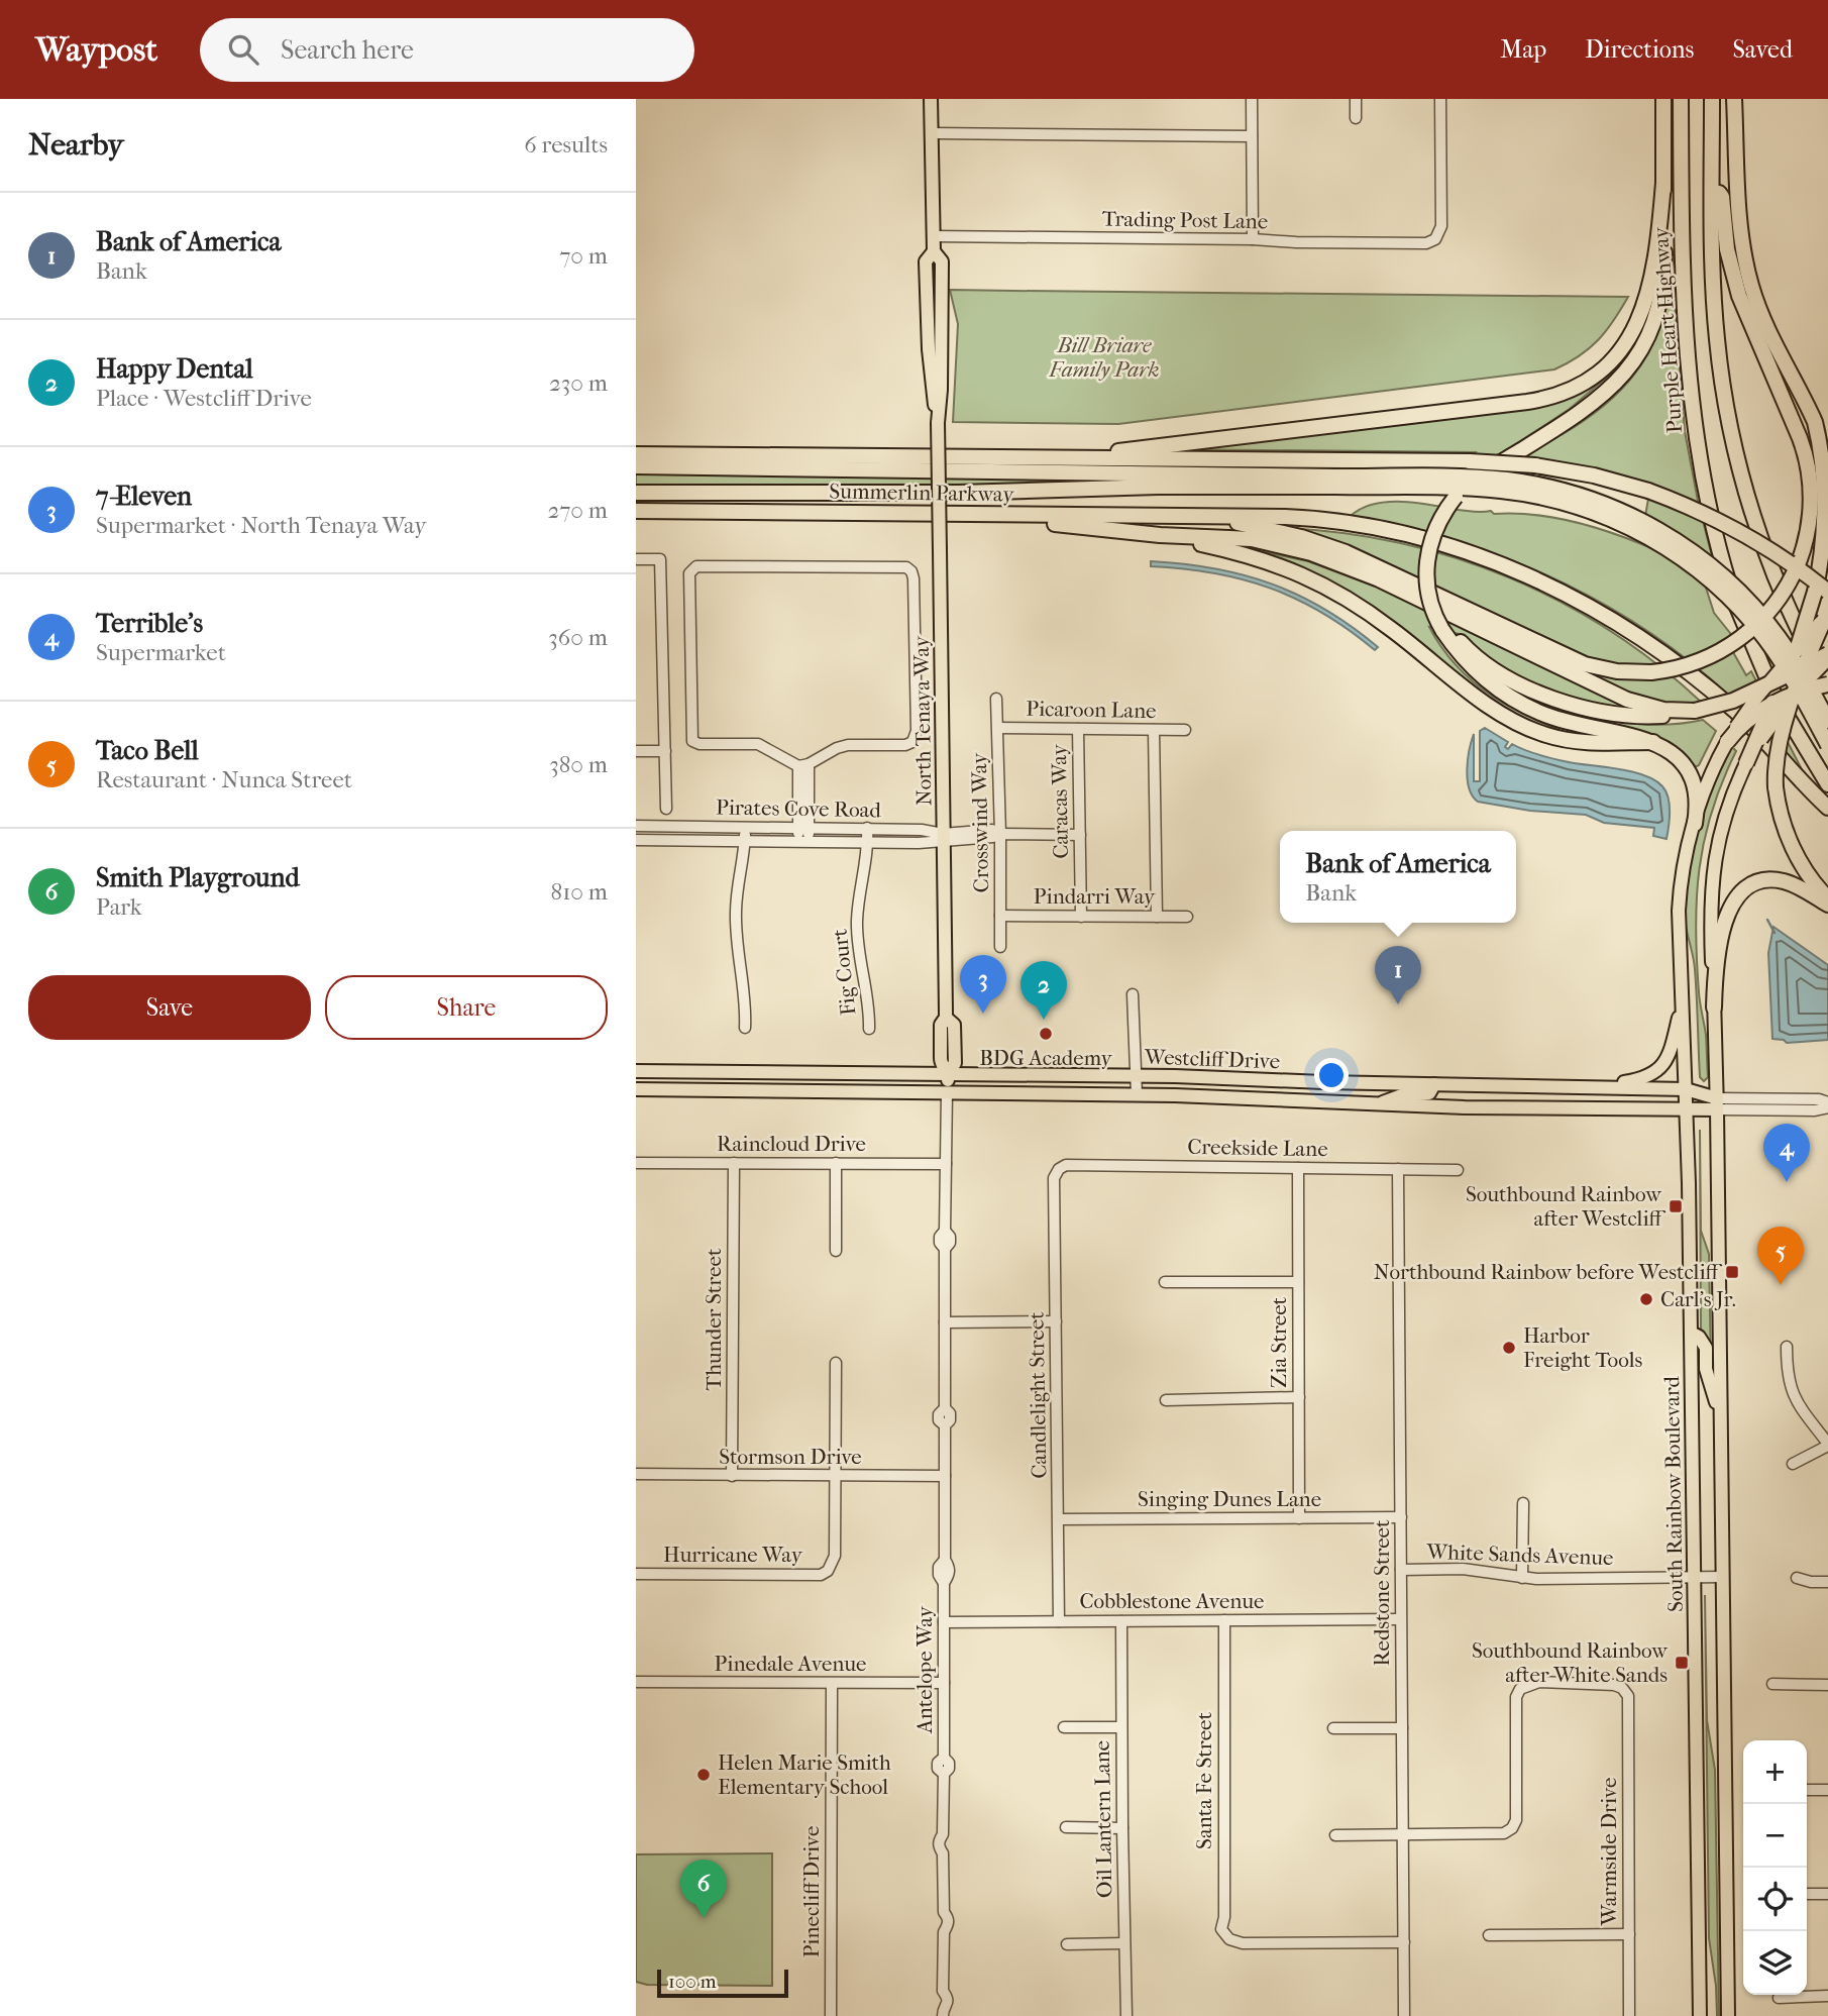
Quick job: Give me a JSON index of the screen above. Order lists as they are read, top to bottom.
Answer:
{
  "streets": {
    "highway": ["Purple Heart Highway", "Summerlin Parkway"],
    "main road": ["North Tenaya Way", "Westcliff Drive", "South Rainbow Boulevard"],
    "street": [
      "Trading Post Lane",
      "Picaroon Lane",
      "Caracas Way",
      "Pirates Cove Road",
      "Crosswind Way",
      "Pindarri Way",
      "Fig Court",
      "Raincloud Drive",
      "Creekside Lane",
      "Thunder Street",
      "Zia Street",
      "Candlelight Street",
      "Stormson Drive",
      "Singing Dunes Lane",
      "Hurricane Way",
      "White Sands Avenue",
      "Redstone Street",
      "Cobblestone Avenue",
      "Pinedale Avenue",
      "Antelope Way",
      "Santa Fe Street",
      "Oil Lantern Lane",
      "Warmside Drive",
      "Pinecliff Drive"
    ]
  },
  "crossings": [
    ["Trading Post Lane", "North Tenaya Way"],
    ["Picaroon Lane", "Caracas Way"],
    ["Picaroon Lane", "Crosswind Way"],
    ["North Tenaya Way", "Pirates Cove Road"],
    ["North Tenaya Way", "Westcliff Drive"],
    ["North Tenaya Way", "Antelope Way"],
    ["Caracas Way", "Pirates Cove Road"],
    ["Caracas Way", "Pindarri Way"],
    ["Pirates Cove Road", "Crosswind Way"],
    ["Pirates Cove Road", "Fig Court"],
    ["Crosswind Way", "Pindarri Way"],
    ["Westcliff Drive", "South Rainbow Boulevard"],
    ["Westcliff Drive", "Antelope Way"],
    ["Raincloud Drive", "Thunder Street"],
    ["Raincloud Drive", "Antelope Way"],
    ["Creekside Lane", "Zia Street"],
    ["Creekside Lane", "Candlelight Street"],
    ["Creekside Lane", "Redstone Street"],
    ["Thunder Street", "Stormson Drive"],
    ["Zia Street", "Singing Dunes Lane"],
    ["Candlelight Street", "Singing Dunes Lane"],
    ["Candlelight Street", "Cobblestone Avenue"],
    ["Stormson Drive", "Hurricane Way"],
    ["Stormson Drive", "Antelope Way"],
    ["South Rainbow Boulevard", "White Sands Avenue"],
    ["Singing Dunes Lane", "Redstone Street"],
    ["White Sands Avenue", "Redstone Street"],
    ["Redstone Street", "Cobblestone Avenue"],
    ["Redstone Street", "Santa Fe Street"],
    ["Redstone Street", "Warmside Drive"],
    ["Cobblestone Avenue", "Antelope Way"],
    ["Cobblestone Avenue", "Santa Fe Street"],
    ["Cobblestone Avenue", "Oil Lantern Lane"],
    ["Pinedale Avenue", "Antelope Way"],
    ["Pinedale Avenue", "Pinecliff Drive"]
  ],
  "parks": ["Bill Briare Family Park"],
  "places": {
    "other": [
      "BDG Academy",
      "Carl's Jr.",
      "Harbor Freight Tools",
      "Helen Marie Smith Elementary School"
    ],
    "transit": ["Southbound Rainbow after Westcliff", "Northbound Rainbow before Westcliff", "Southbound Rainbow after White Sands"]
  },
  "scale_bar": "100 m",
  "page": {
    "header": "Waypost",
    "search": "Search here",
    "nav": ["Map", "Directions", "Saved"],
    "heading": ["Nearby", "6 results"],
    "list": [
      {
        "mark": "1",
        "name": "Bank of America",
        "note": "Bank",
        "value": "70 m"
      },
      {
        "mark": "2",
        "name": "Happy Dental",
        "note": "Place · Westcliff Drive",
        "value": "230 m"
      },
      {
        "mark": "3",
        "name": "7-Eleven",
        "note": "Supermarket · North Tenaya Way",
        "value": "270 m"
      },
      {
        "mark": "4",
        "name": "Terrible's",
        "note": "Supermarket",
        "value": "360 m"
      },
      {
        "mark": "5",
        "name": "Taco Bell",
        "note": "Restaurant · Nunca Street",
        "value": "380 m"
      },
      {
        "mark": "6",
        "name": "Smith Playground",
        "note": "Park",
        "value": "810 m"
      }
    ],
    "popup": ["Bank of America", "Bank"],
    "pins": [
      "1",
      "3",
      "2",
      "4",
      "5",
      "6"
    ],
    "buttons": ["Save", "Share"],
    "map_buttons": ["+", "−"],
    "scale": "100 m"
  }
}
